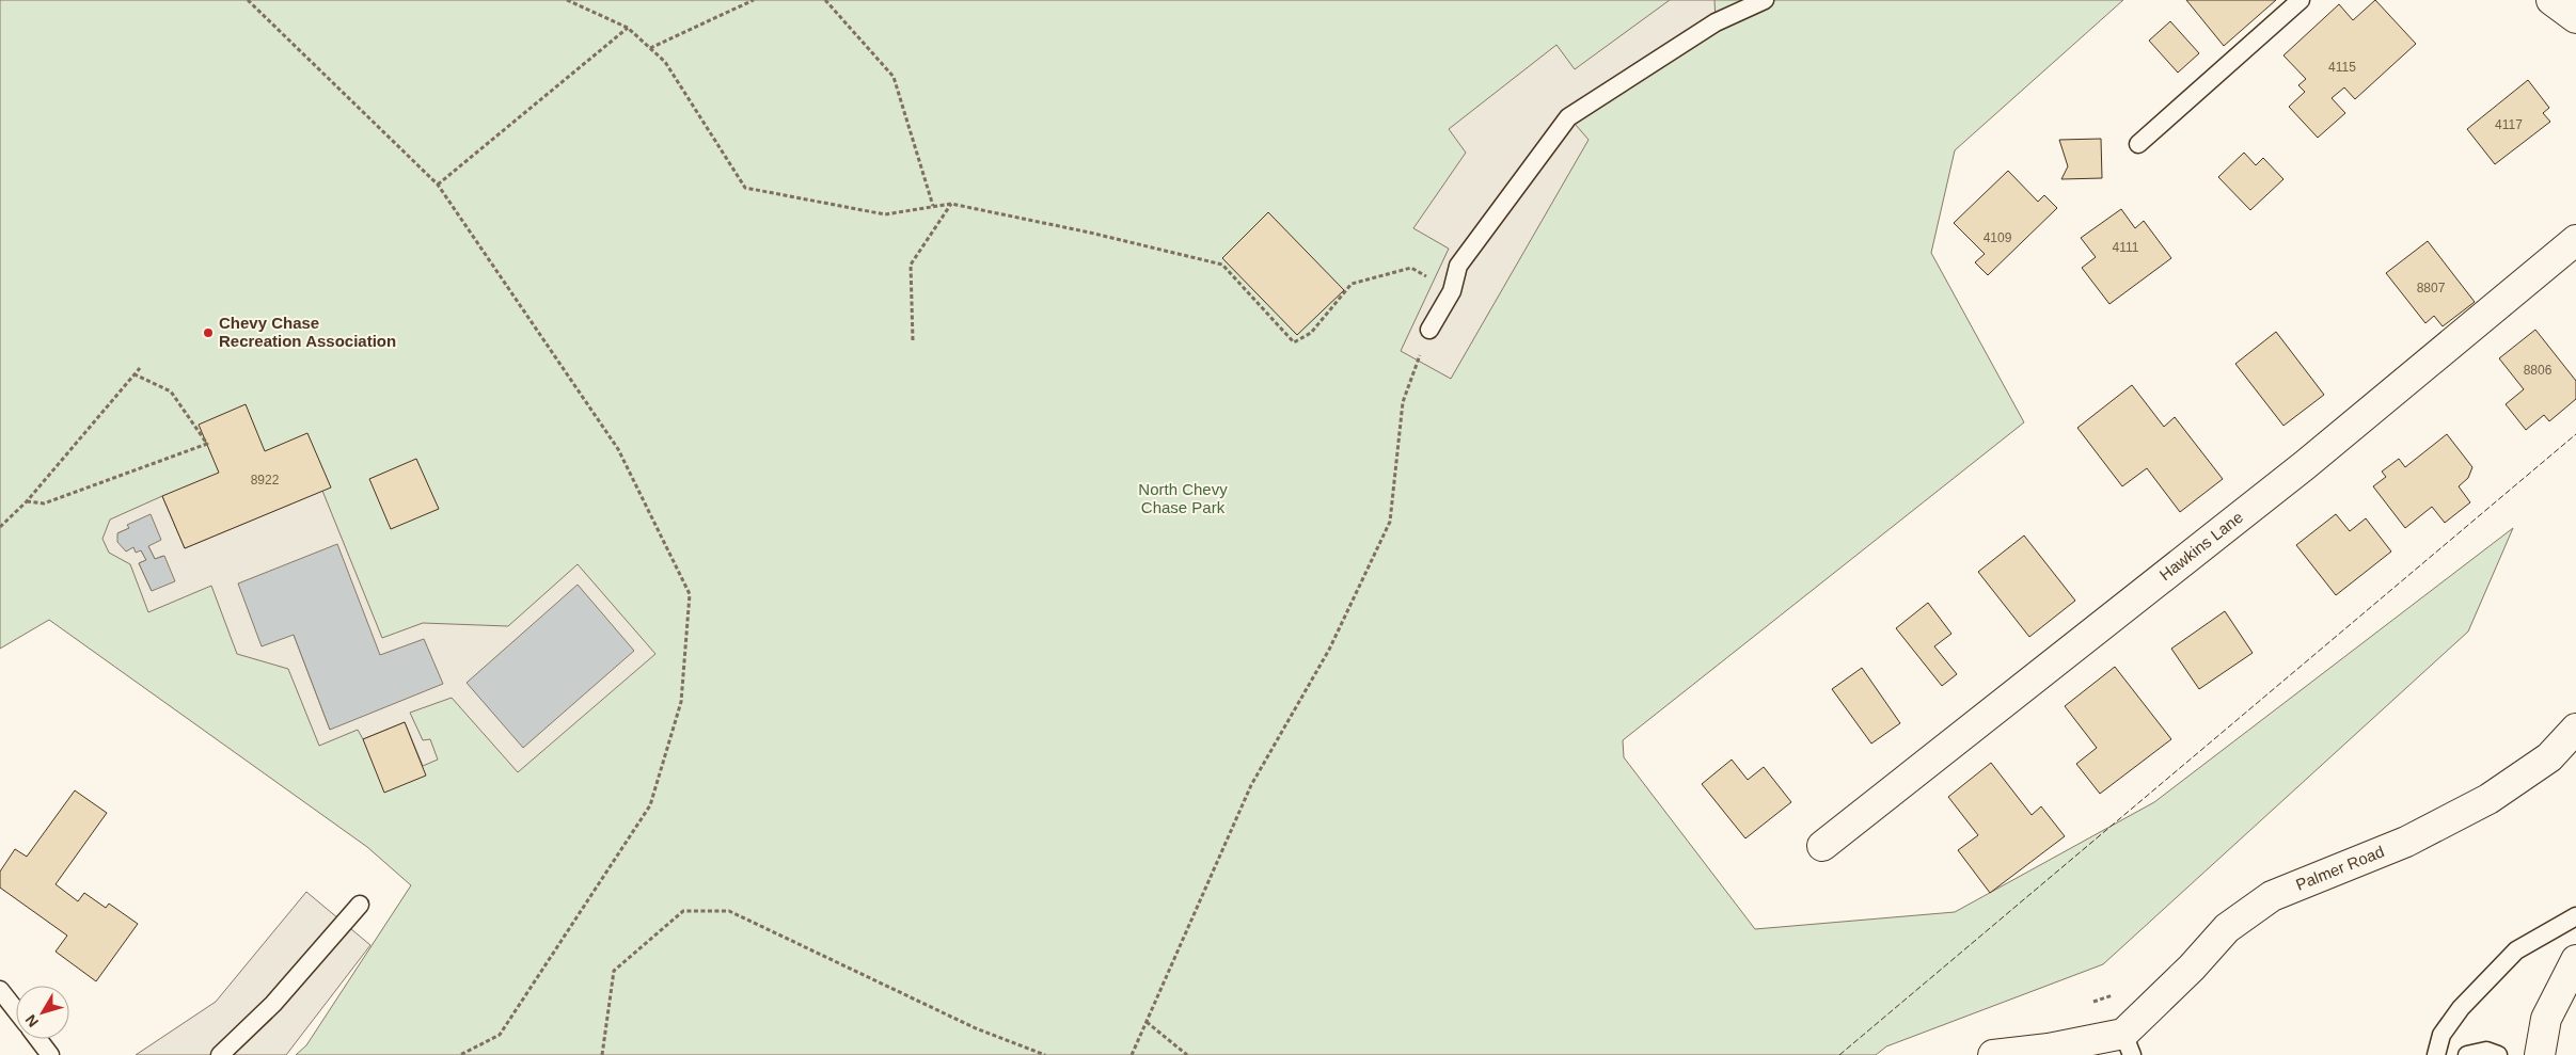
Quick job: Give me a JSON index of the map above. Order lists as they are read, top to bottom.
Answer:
{
  "streets": {
    "street": ["Hawkins Lane", "Palmer Road"]
  },
  "parks": ["North Chevy Chase Park"],
  "places": ["Chevy Chase Recreation Association"],
  "house_numbers": [
    "4115",
    "4117",
    "4109",
    "4111",
    "8807",
    "8806",
    "8922"
  ],
  "north": "bottom left"
}
